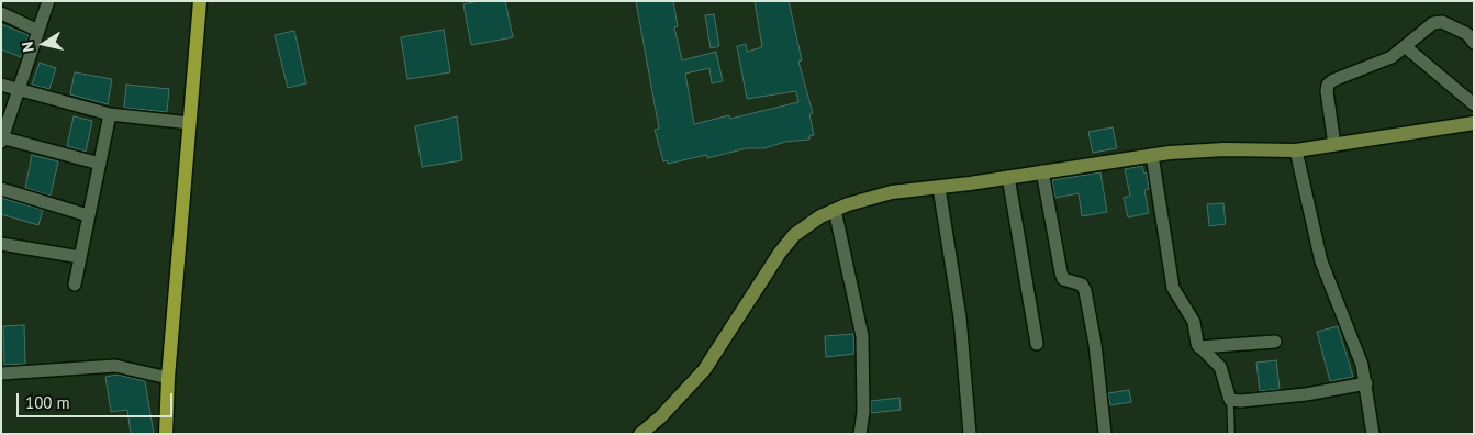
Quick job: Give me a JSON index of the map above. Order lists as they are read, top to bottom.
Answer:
{
  "scale_bar": "100 m",
  "north": "left"
}
